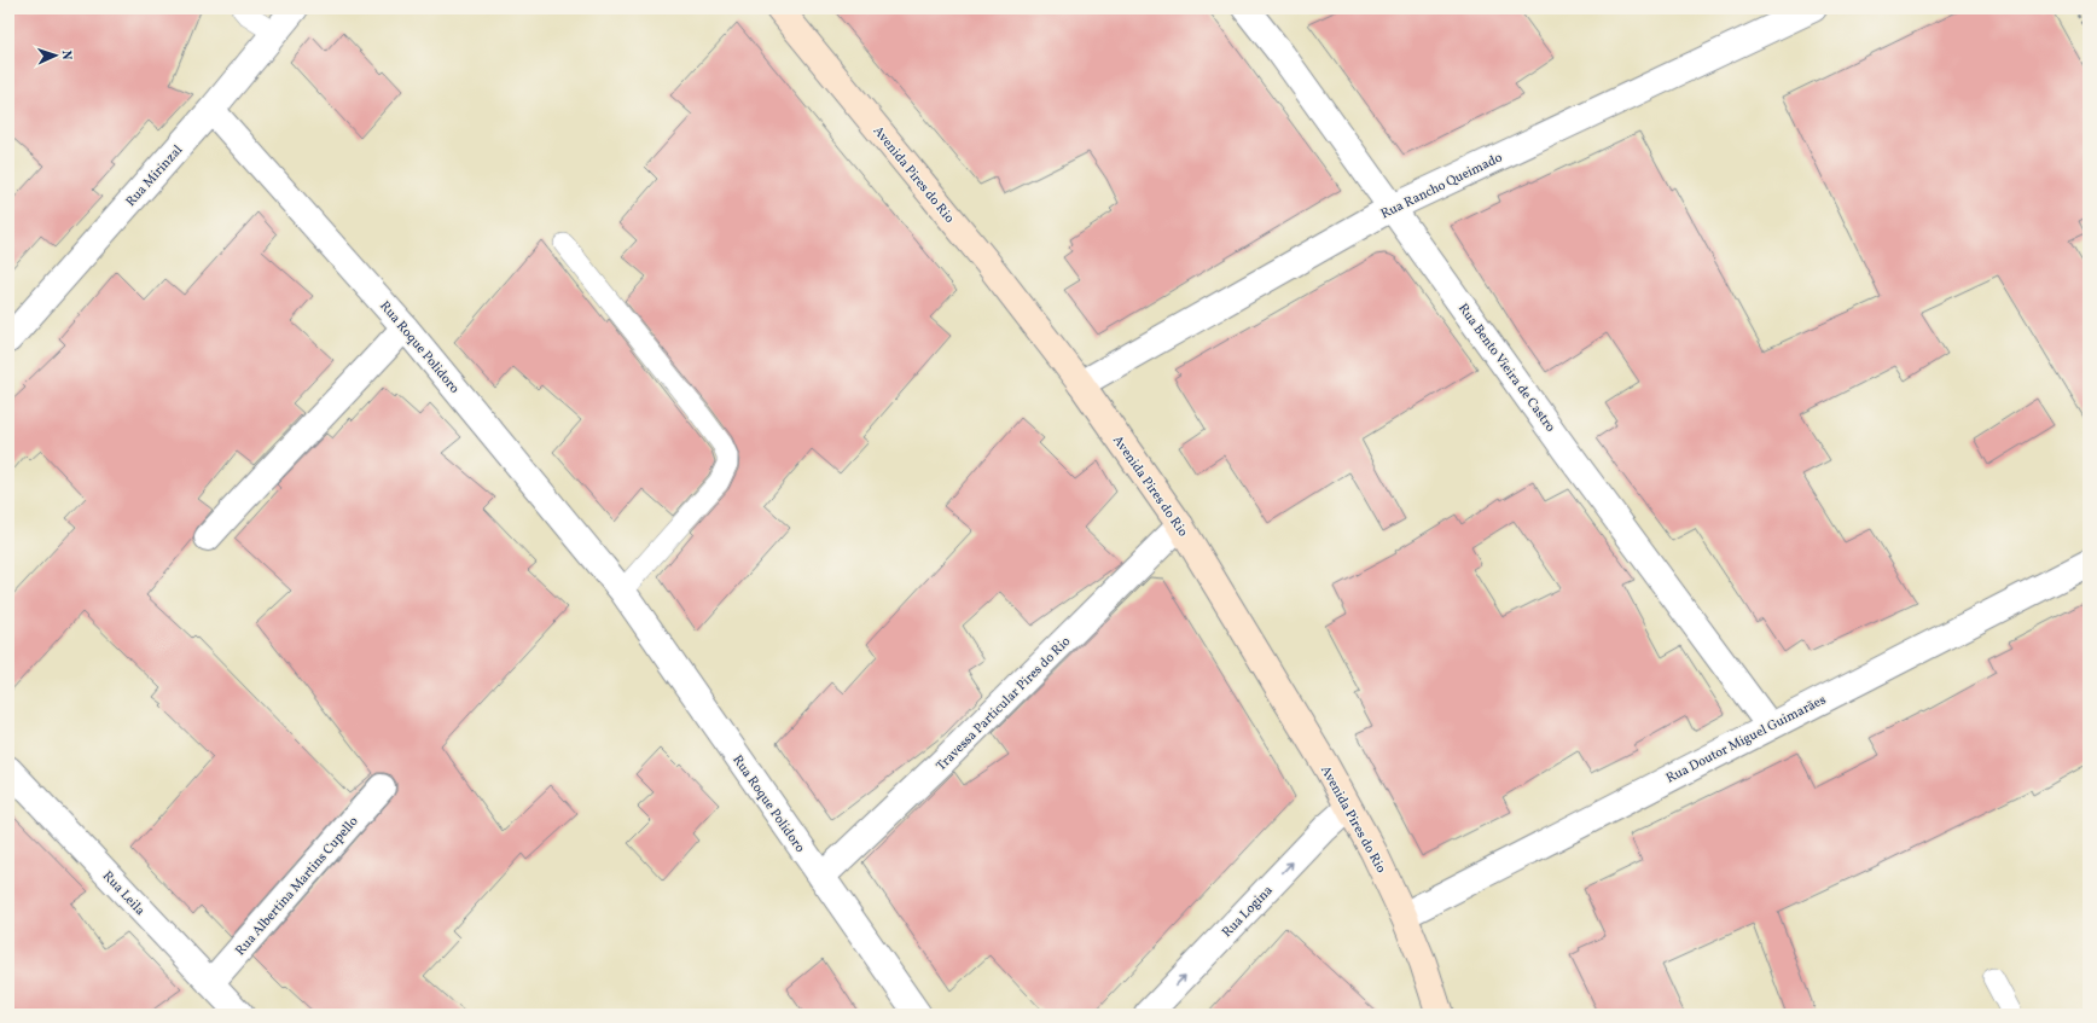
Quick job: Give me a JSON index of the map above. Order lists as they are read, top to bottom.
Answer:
{
  "streets": {
    "main road": ["Avenida Pires do Rio"],
    "street": [
      "Rua Mirinzal",
      "Rua Rancho Queimado",
      "Rua Roque Polidoro",
      "Rua Bento Vieira de Castro",
      "Travessa Particular Pires do Rio",
      "Rua Doutor Miguel Guimarães",
      "Rua Albertina Martins Cupello",
      "Rua Leila",
      "Rua Logina"
    ]
  },
  "crossings": [
    ["Avenida Pires do Rio", "Rua Rancho Queimado"],
    ["Avenida Pires do Rio", "Travessa Particular Pires do Rio"],
    ["Avenida Pires do Rio", "Rua Doutor Miguel Guimarães"],
    ["Avenida Pires do Rio", "Rua Logina"],
    ["Rua Mirinzal", "Rua Roque Polidoro"],
    ["Rua Rancho Queimado", "Rua Bento Vieira de Castro"],
    ["Rua Roque Polidoro", "Travessa Particular Pires do Rio"],
    ["Rua Bento Vieira de Castro", "Rua Doutor Miguel Guimarães"],
    ["Rua Albertina Martins Cupello", "Rua Leila"]
  ],
  "one_way": ["Rua Logina"],
  "north": "right"
}
